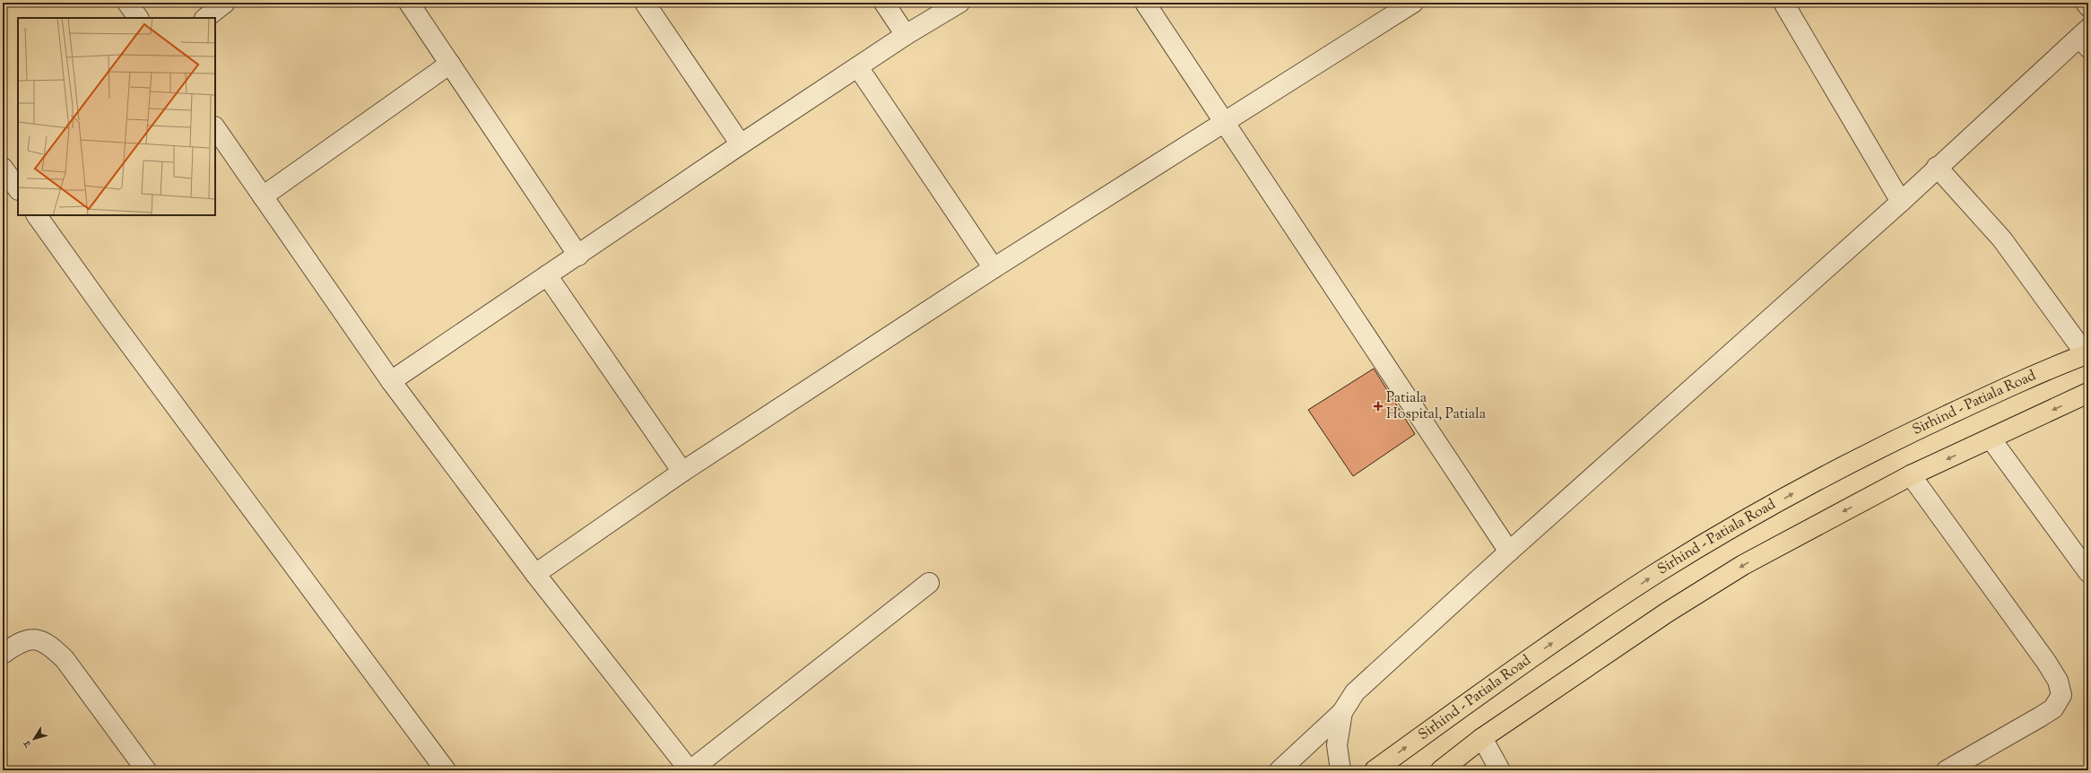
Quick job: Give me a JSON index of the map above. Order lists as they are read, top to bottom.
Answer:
{
  "streets": {
    "main road": ["Sirhind - Patiala Road"]
  },
  "places": {
    "health": ["Patiala Hospital, Patiala"]
  },
  "north": "bottom left"
}
